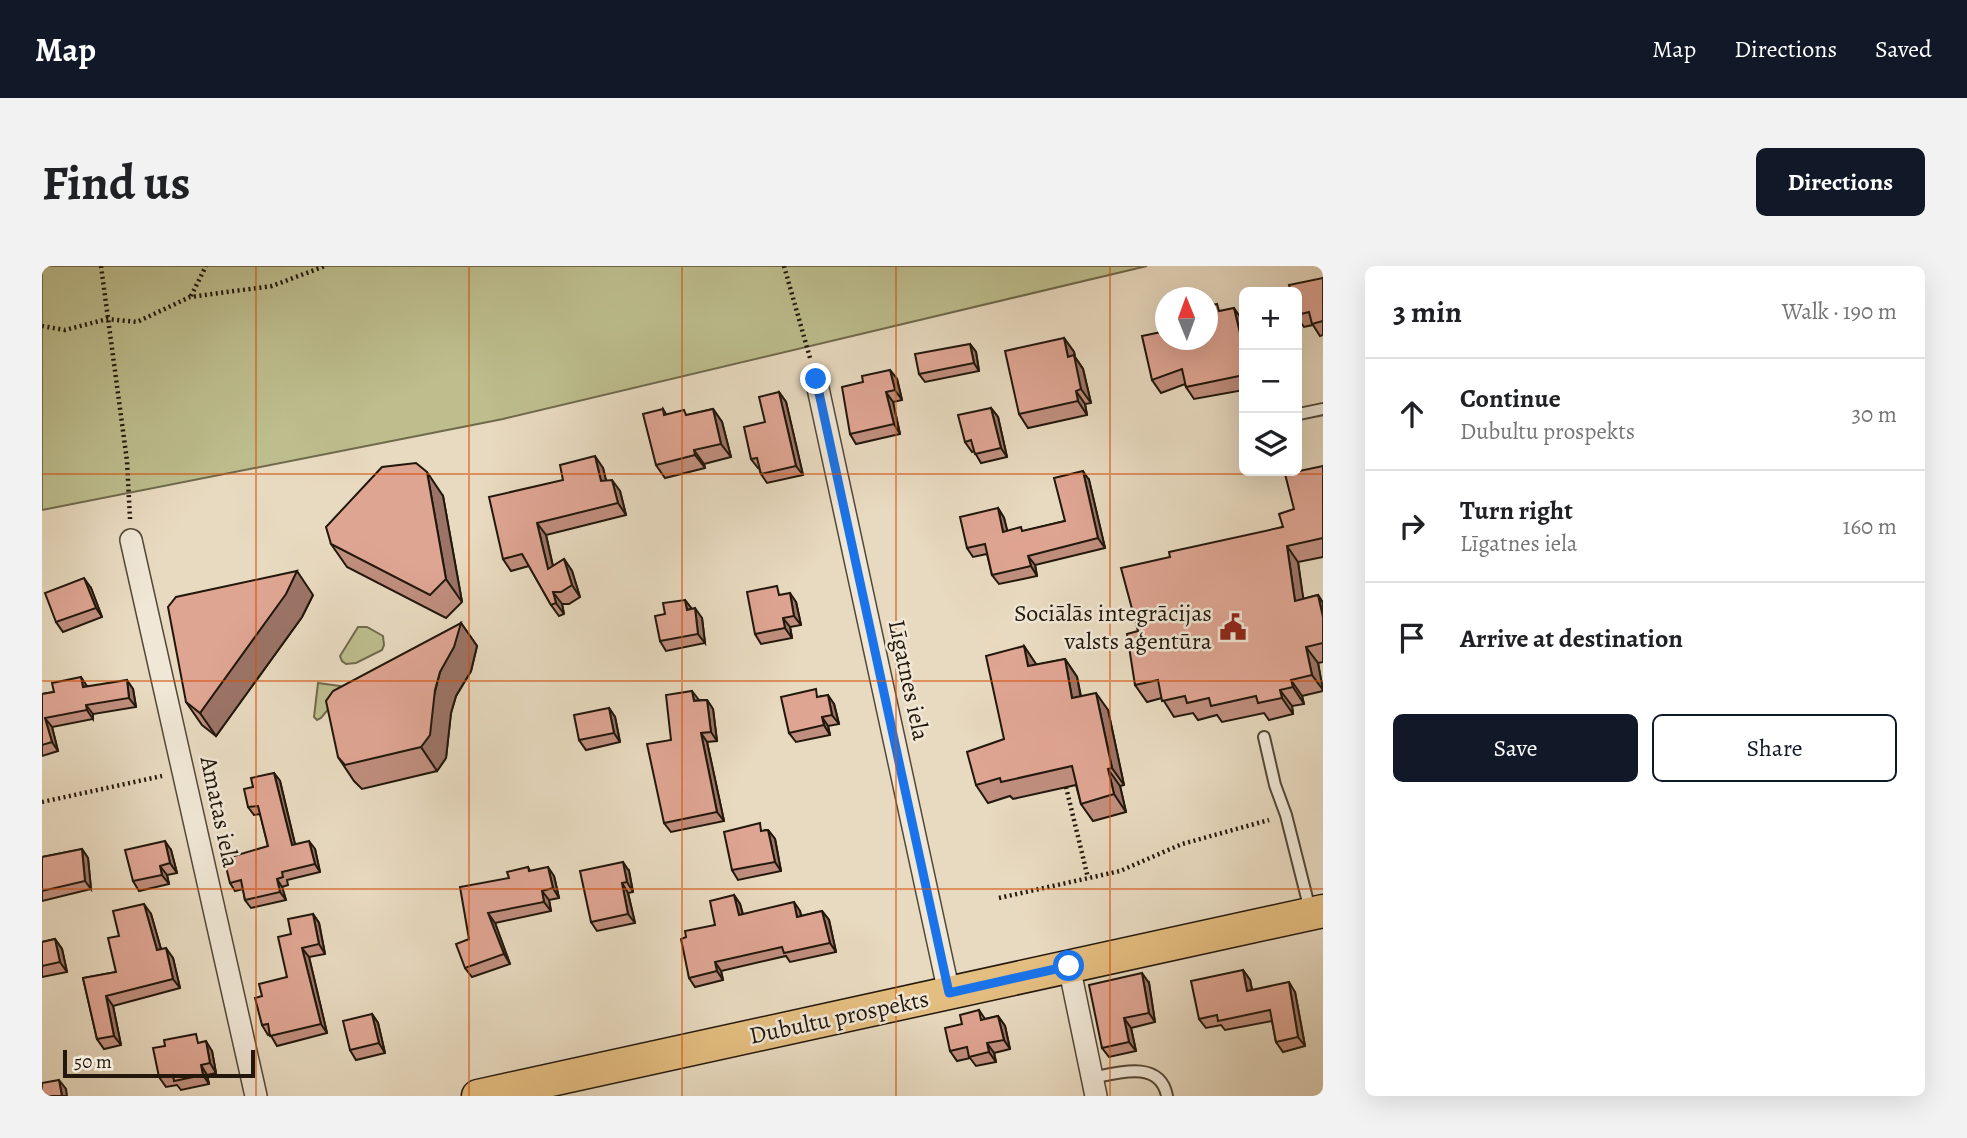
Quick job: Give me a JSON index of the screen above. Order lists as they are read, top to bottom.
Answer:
{
  "streets": {
    "main road": ["Dubultu prospekts"],
    "street": ["Līgatnes iela", "Amatas iela"]
  },
  "crossings": [
    ["Līgatnes iela", "Dubultu prospekts"]
  ],
  "places": {
    "public building": ["Sociālās integrācijas valsts aģentūra"]
  },
  "scale_bar": "50 m",
  "north": "top",
  "page": {
    "header": "Map",
    "nav": ["Map", "Directions", "Saved"],
    "buttons": [
      "Directions",
      ["Save", "Share"]
    ],
    "title": "Find us",
    "heading": ["3 min", "Walk · 190 m"],
    "map_buttons": ["+", "−"],
    "list": [
      ["Continue", "Dubultu prospekts", "30 m"],
      ["Turn right", "Līgatnes iela", "160 m"],
      "Arrive at destination"
    ],
    "scale": "50 m"
  }
}
